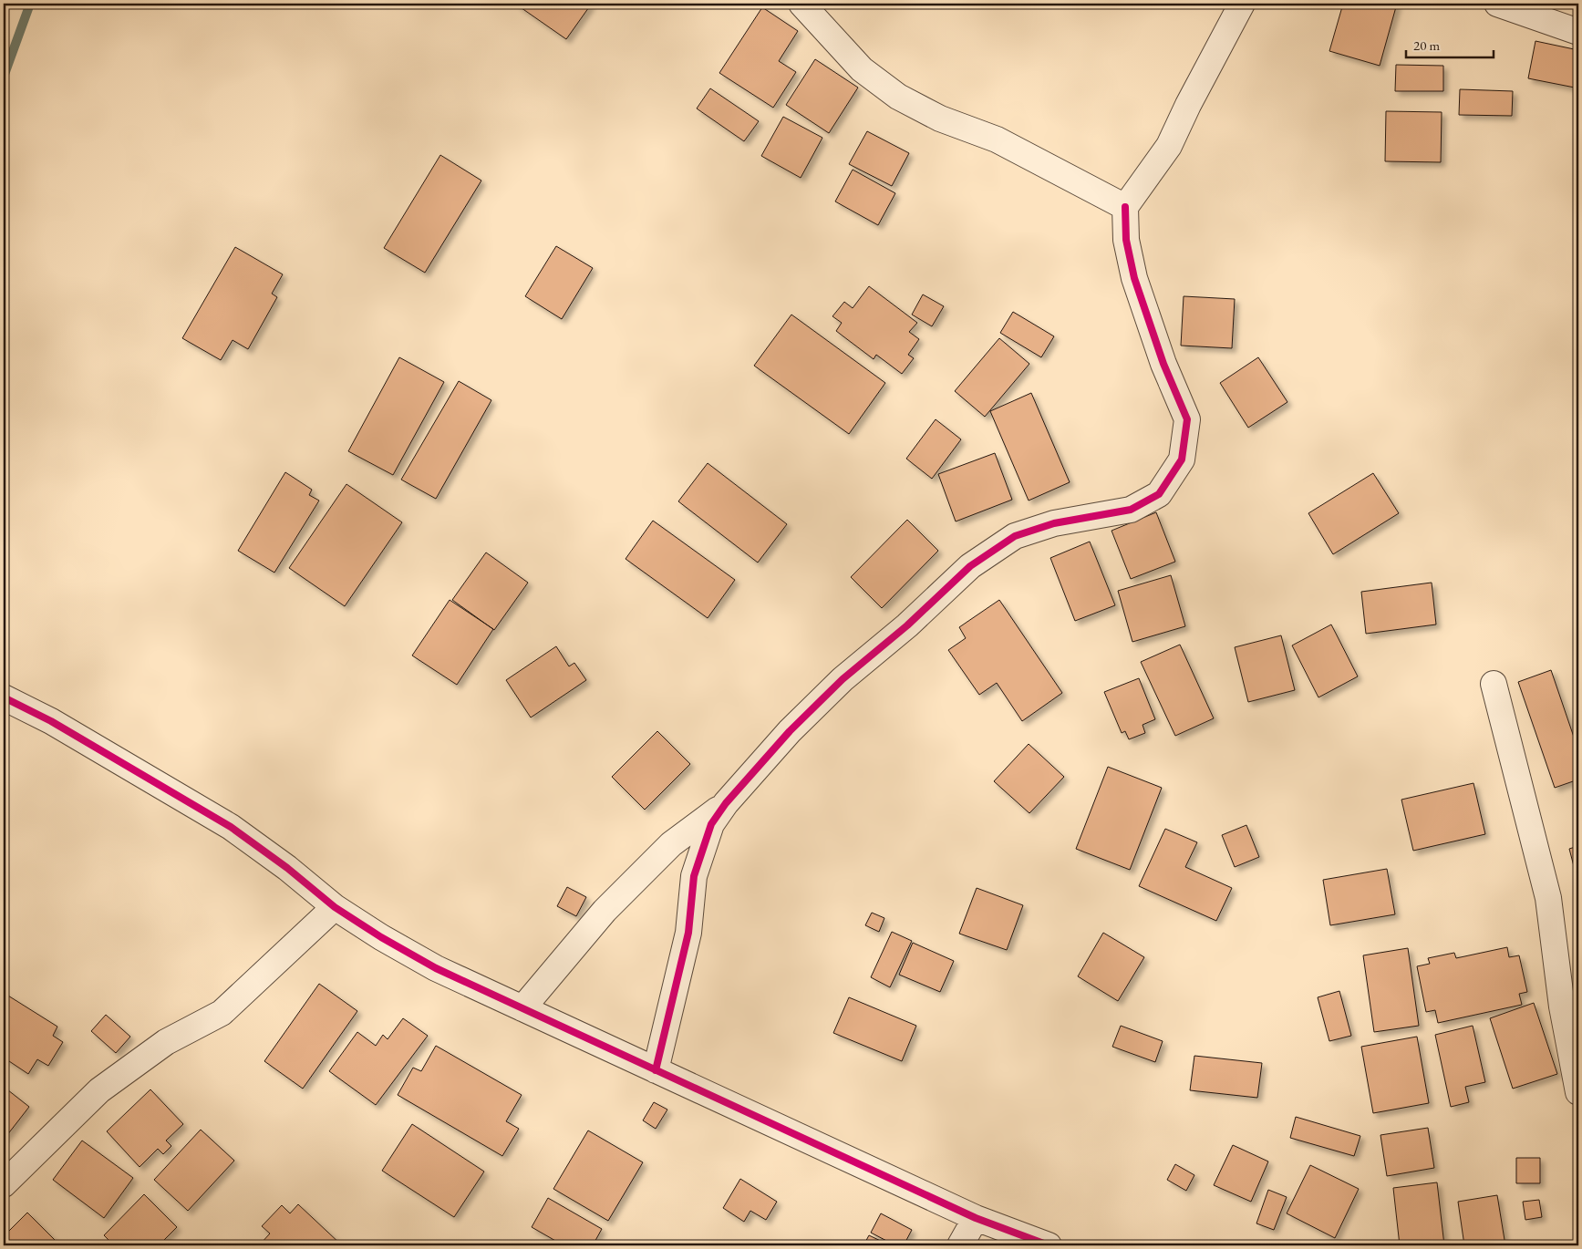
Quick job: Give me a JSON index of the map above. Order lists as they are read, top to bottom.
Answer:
{
  "scale_bar": "20 m"
}
